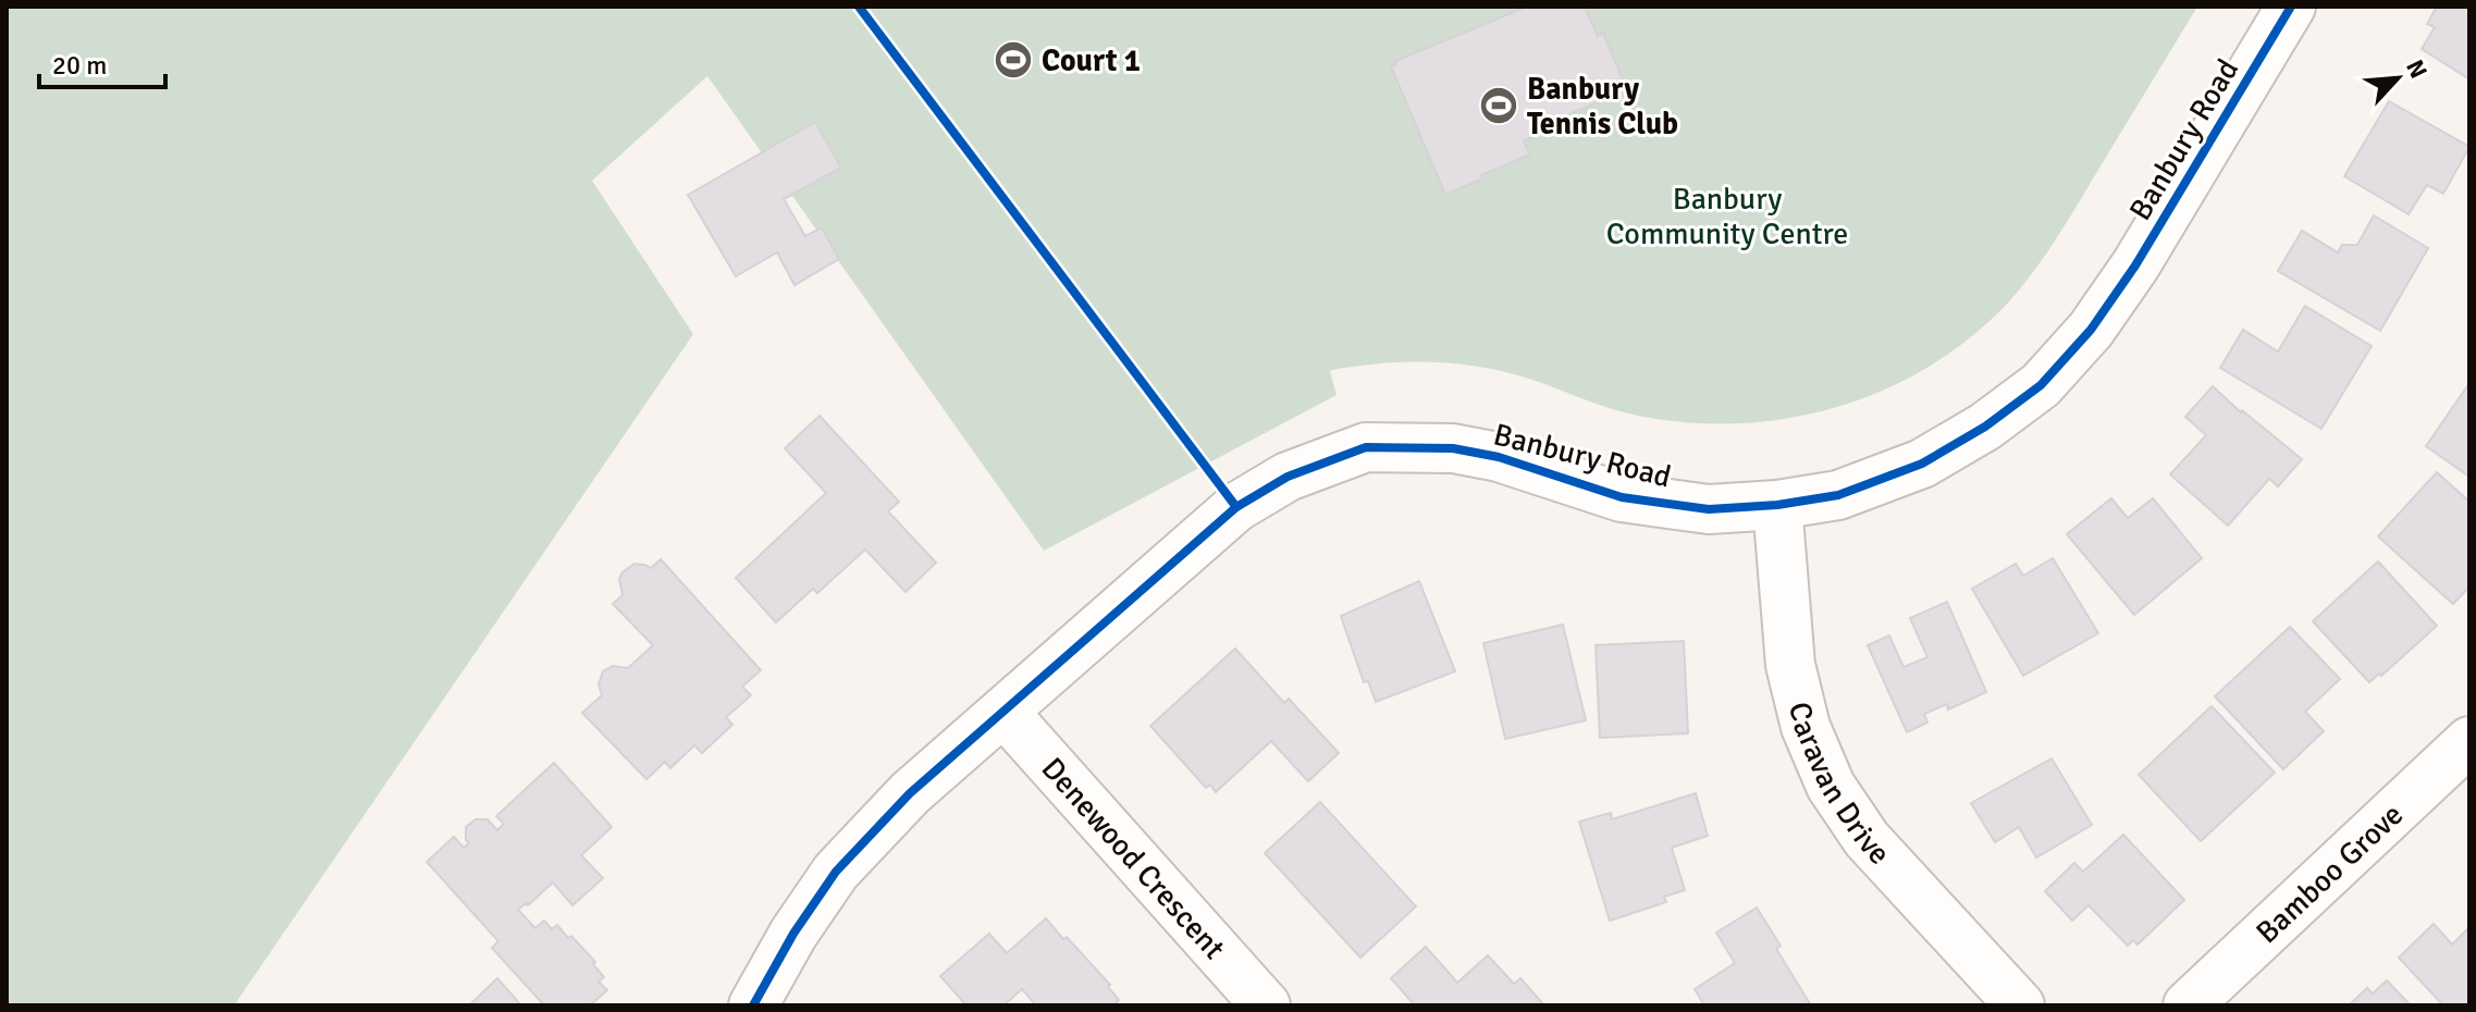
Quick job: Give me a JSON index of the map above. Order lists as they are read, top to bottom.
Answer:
{
  "streets": {
    "street": [
      "Banbury Road",
      "Caravan Drive",
      "Denewood Crescent",
      "Bamboo Grove"
    ]
  },
  "crossings": [
    ["Banbury Road", "Caravan Drive"],
    ["Banbury Road", "Denewood Crescent"]
  ],
  "parks": ["Banbury Community Centre"],
  "places": {
    "sports": ["Court 1", "Banbury Tennis Club"]
  },
  "scale_bar": "20 m",
  "north": "top right"
}
